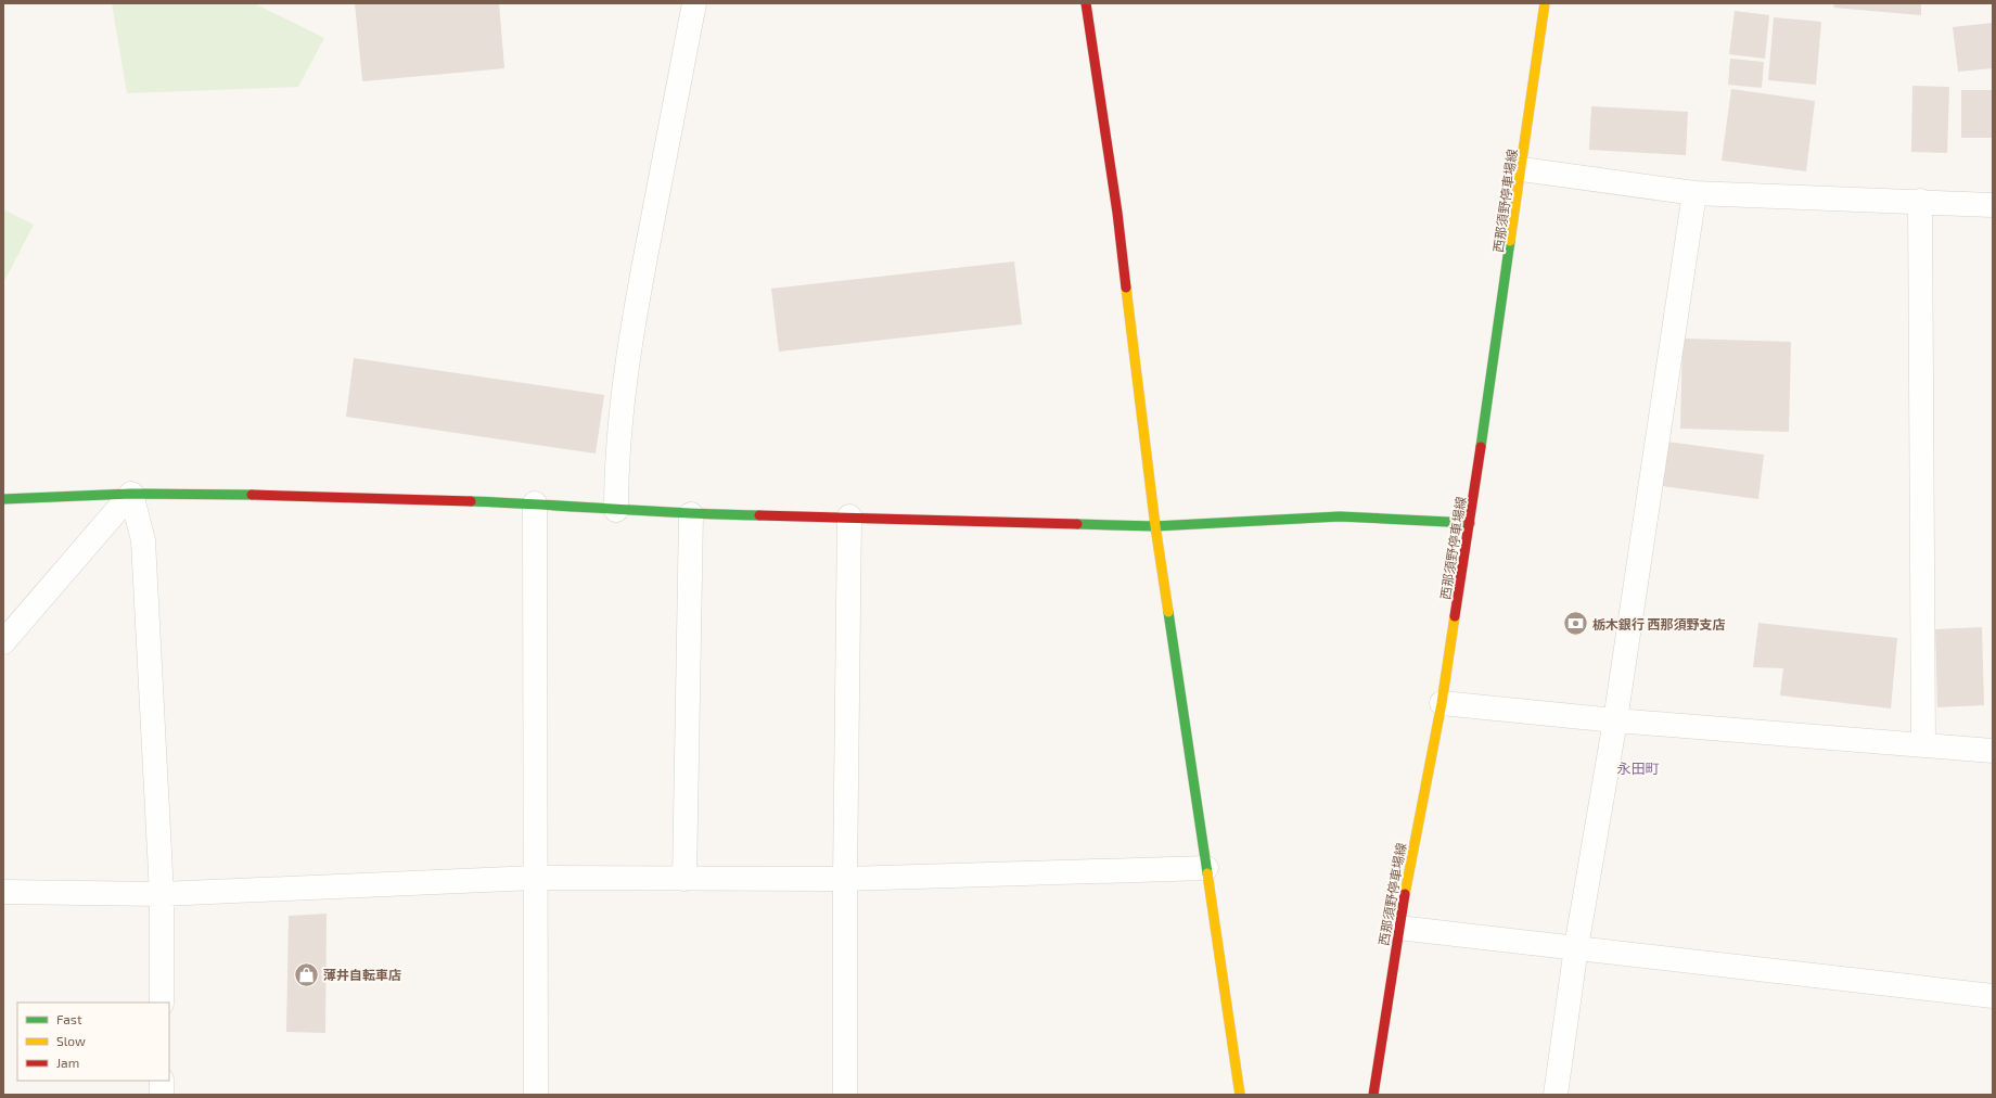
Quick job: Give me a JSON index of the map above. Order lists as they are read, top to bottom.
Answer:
{
  "streets": {
    "street": ["西那須野停車場線"]
  },
  "districts": ["永田町"],
  "places": {
    "bank": ["栃木銀行 西那須野支店"],
    "shop": ["薄井自転車店"]
  },
  "legend": ["Fast", "Slow", "Jam"]
}
